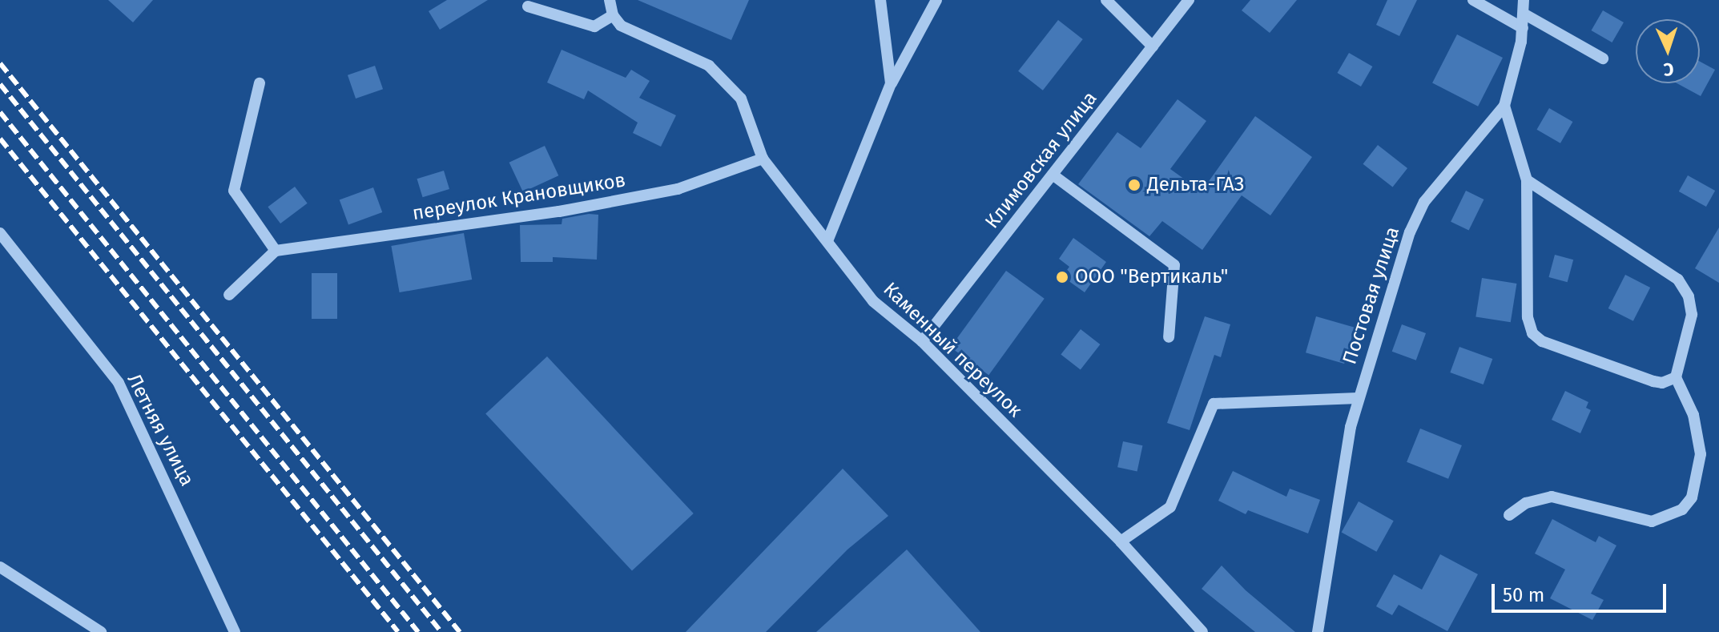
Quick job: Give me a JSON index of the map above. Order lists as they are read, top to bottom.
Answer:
{
  "streets": {
    "street": [
      "Климовская улица",
      "переулок Крановщиков",
      "Постовая улица",
      "Каменный переулок",
      "Летняя улица"
    ]
  },
  "crossings": [
    ["Климовская улица", "Каменный переулок"],
    ["переулок Крановщиков", "Каменный переулок"]
  ],
  "places": ["Дельта-ГАЗ", "ООО \"Вертикаль\""],
  "scale_bar": "50 m",
  "north": "bottom"
}
